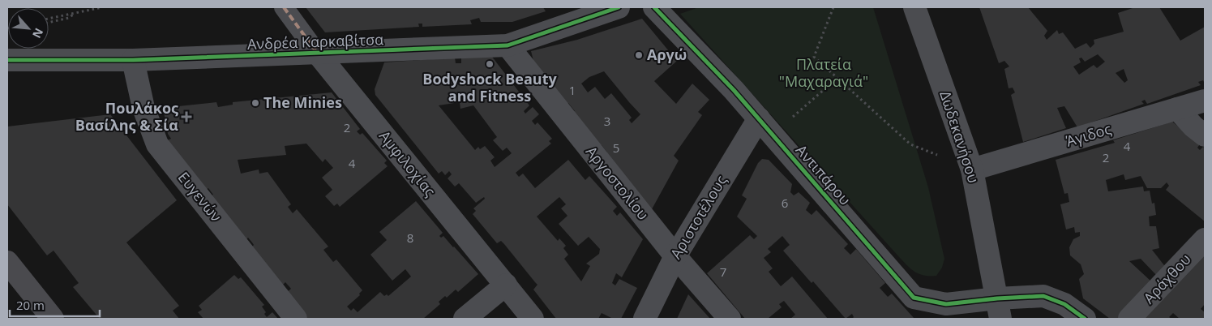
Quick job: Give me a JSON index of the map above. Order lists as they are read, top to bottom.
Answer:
{
  "streets": {
    "street": [
      "Ανδρέα Καρκαβίτσα",
      "Άγιδος",
      "Δωδεκανήσου",
      "Αμφιλοχίας",
      "Αντιπάρου",
      "Αργοστολίου",
      "Ευγενών",
      "Αριστοτέλους",
      "Αράχθου"
    ]
  },
  "crossings": [
    ["Ανδρέα Καρκαβίτσα", "Αμφιλοχίας"],
    ["Ανδρέα Καρκαβίτσα", "Αργοστολίου"],
    ["Ανδρέα Καρκαβίτσα", "Ευγενών"],
    ["Άγιδος", "Δωδεκανήσου"],
    ["Δωδεκανήσου", "Αντιπάρου"],
    ["Αντιπάρου", "Αριστοτέλους"],
    ["Αργοστολίου", "Αριστοτέλους"]
  ],
  "parks": ["Πλατεία \"Μαχαραγιά\""],
  "places": {
    "other": ["Αργώ", "Bodyshock Beauty and Fitness", "The Minies"],
    "health": ["Πουλάκος Βασίλης & Σία"]
  },
  "house_numbers": [
    "1",
    "3",
    "2",
    "4",
    "5",
    "2",
    "4",
    "6",
    "8",
    "7"
  ],
  "scale_bar": "20 m",
  "north": "bottom right"
}
